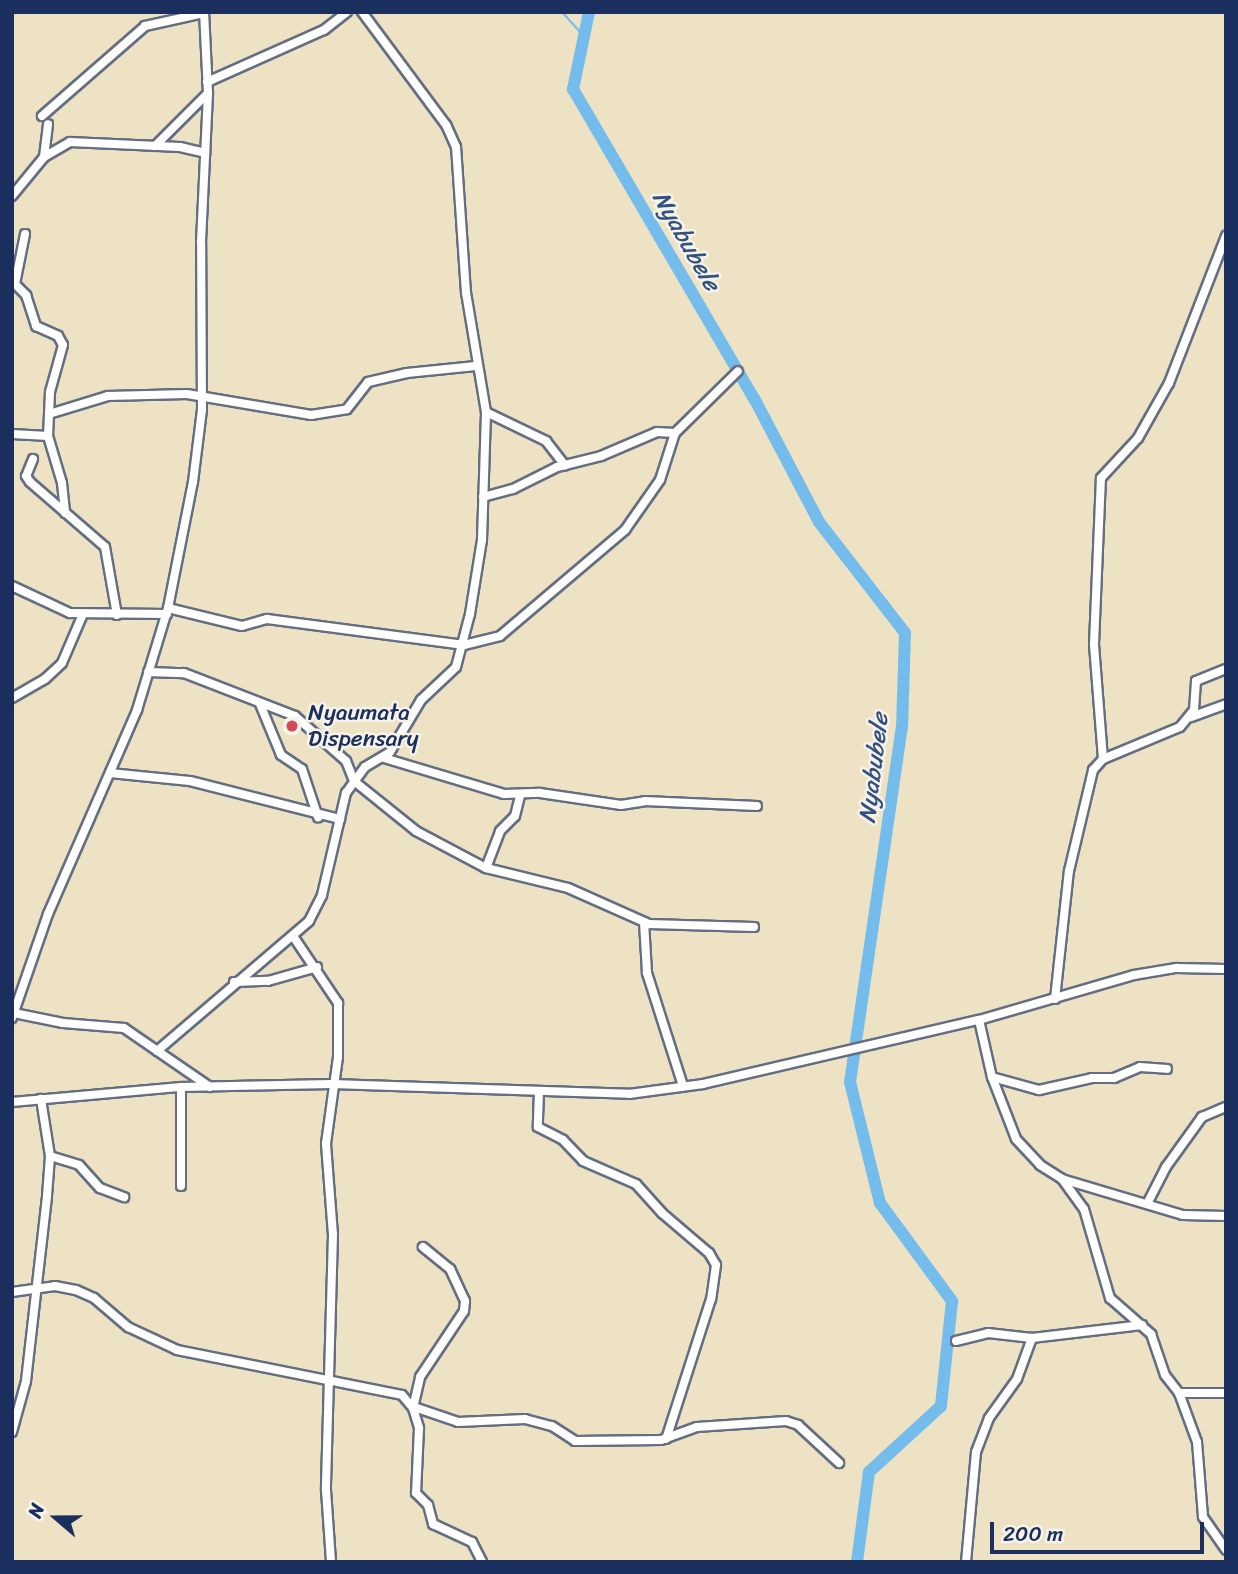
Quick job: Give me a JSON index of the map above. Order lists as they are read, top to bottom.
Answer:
{
  "water": ["Nyabubele"],
  "places": ["Nyaumata Dispensary"],
  "scale_bar": "200 m",
  "north": "left"
}
